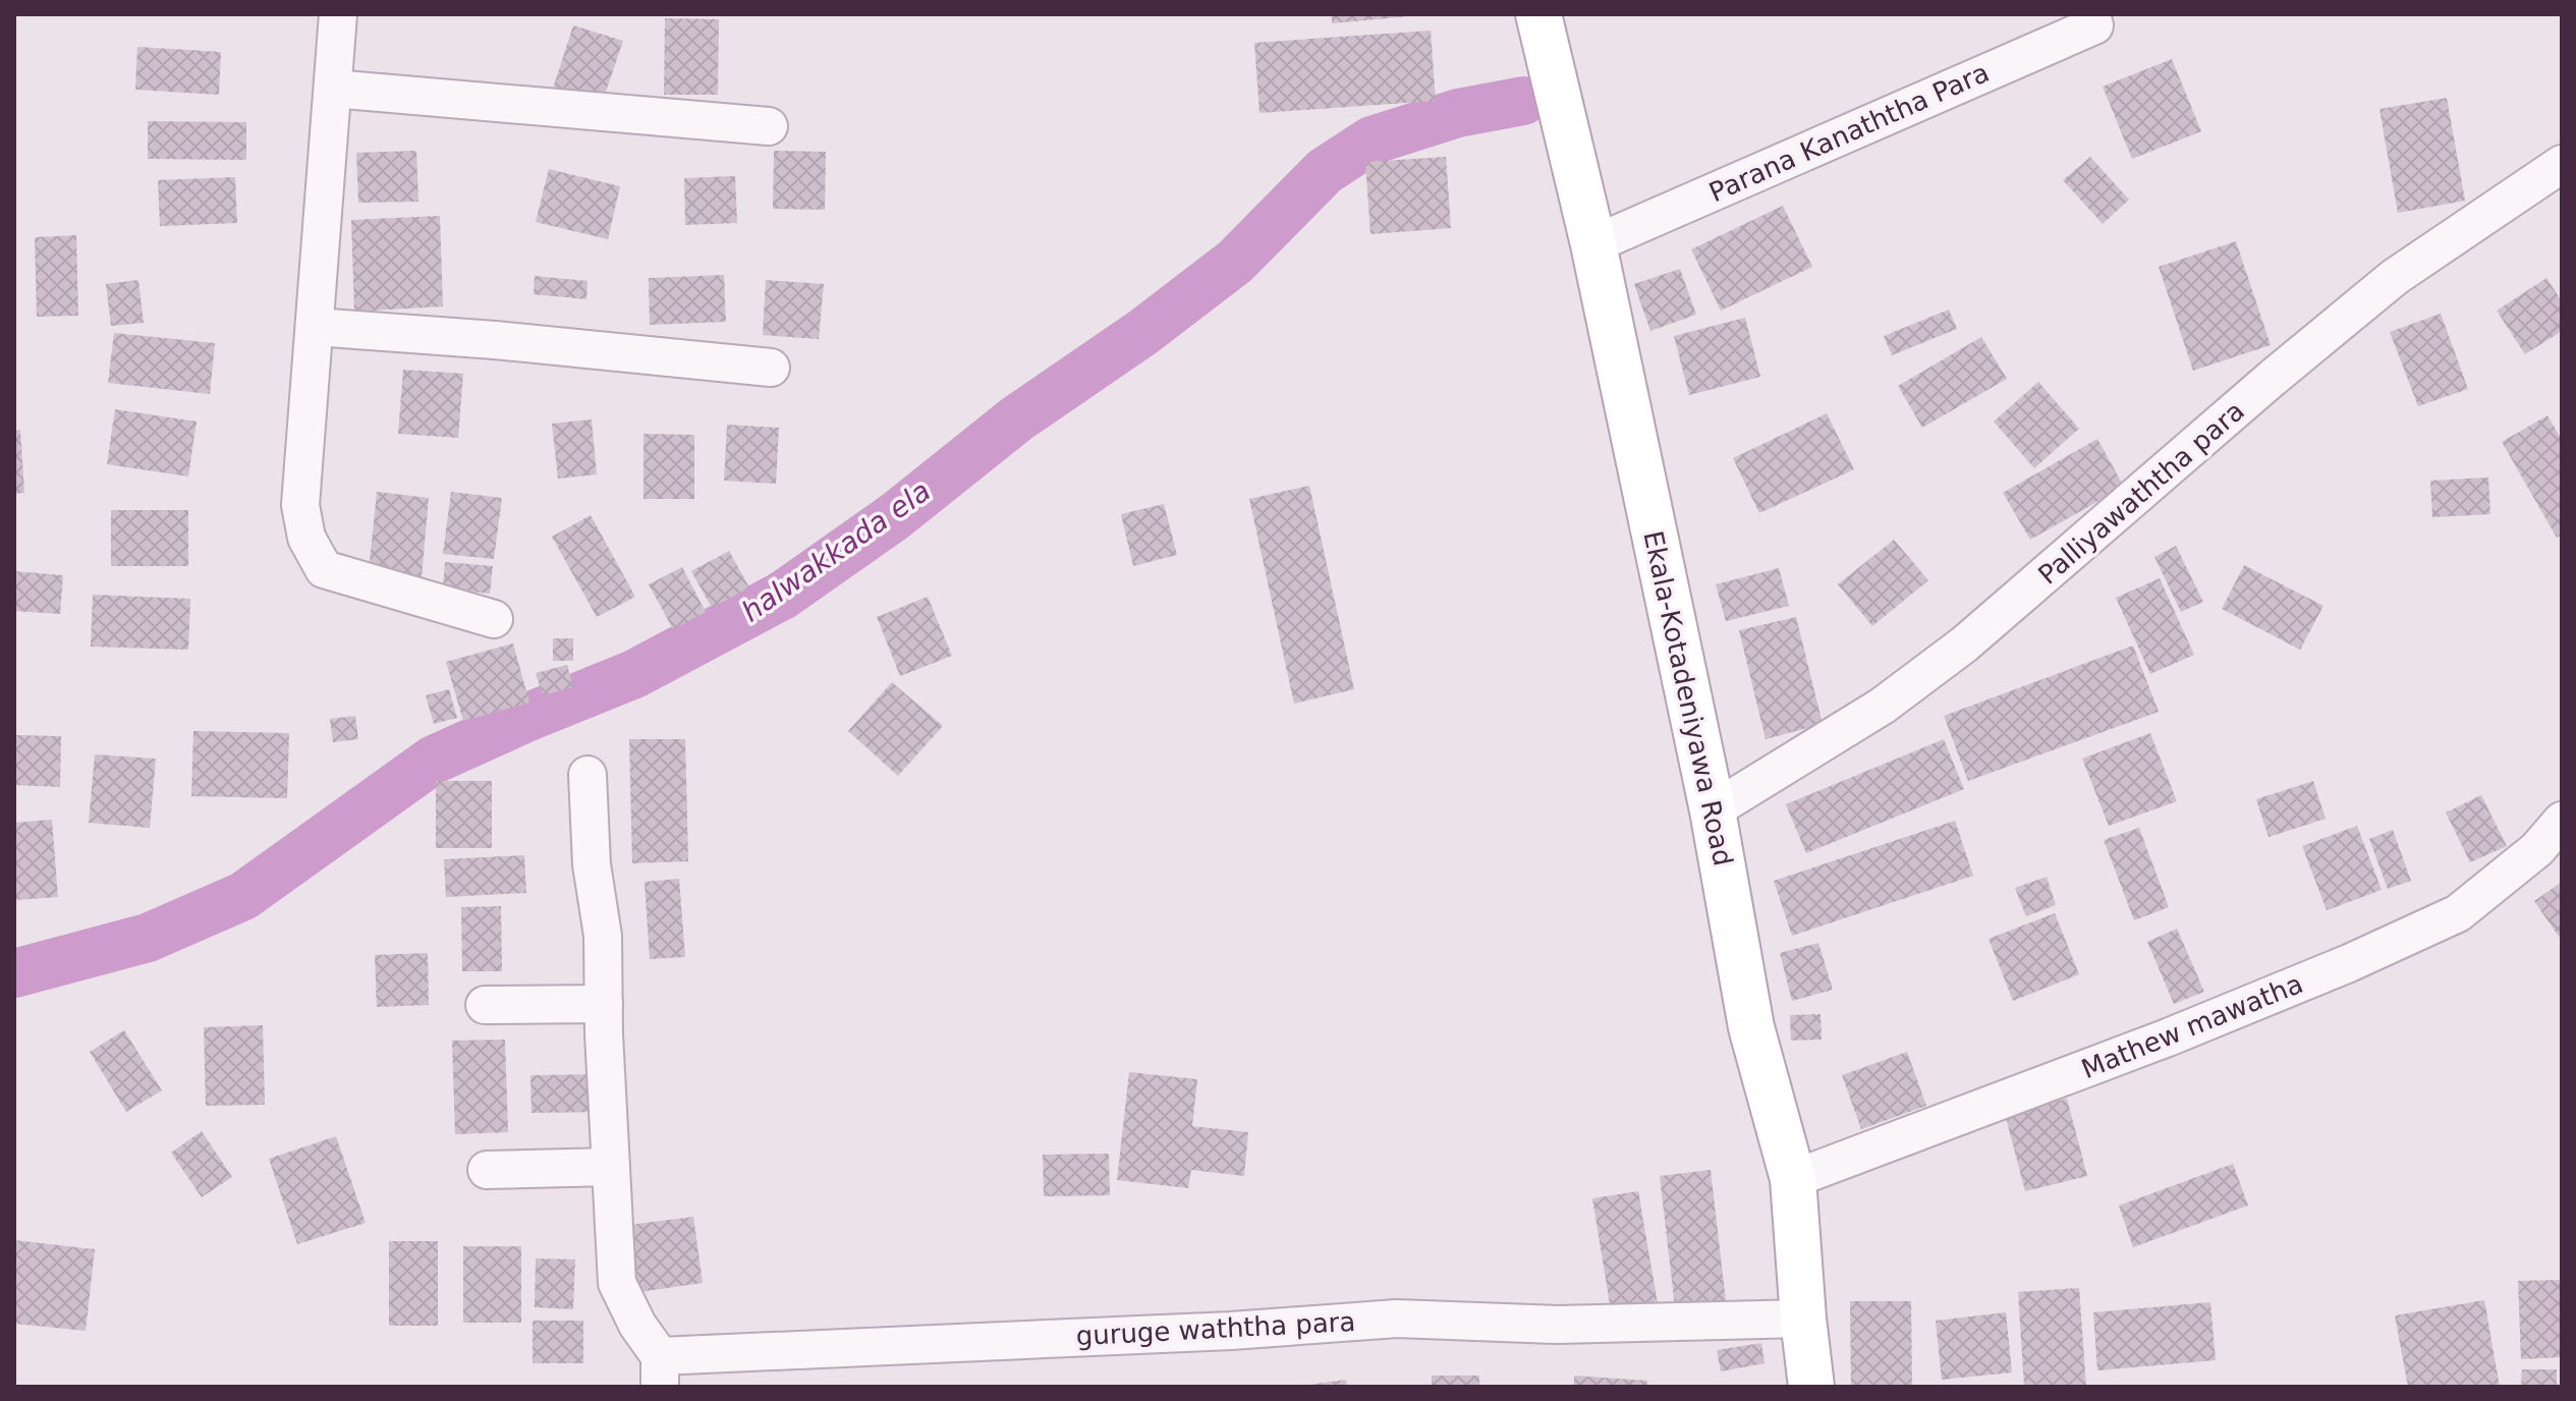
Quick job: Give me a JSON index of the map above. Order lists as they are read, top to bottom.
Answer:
{
  "streets": {
    "main road": ["Ekala-Kotadeniyawa Road"],
    "street": [
      "Parana Kanaththa Para",
      "Palliyawaththa para",
      "Mathew mawatha",
      "guruge waththa para"
    ]
  },
  "crossings": [
    ["Parana Kanaththa Para", "Ekala-Kotadeniyawa Road"],
    ["Palliyawaththa para", "Ekala-Kotadeniyawa Road"],
    ["Ekala-Kotadeniyawa Road", "Mathew mawatha"],
    ["Ekala-Kotadeniyawa Road", "guruge waththa para"]
  ],
  "water": ["halwakkada ela"]
}
